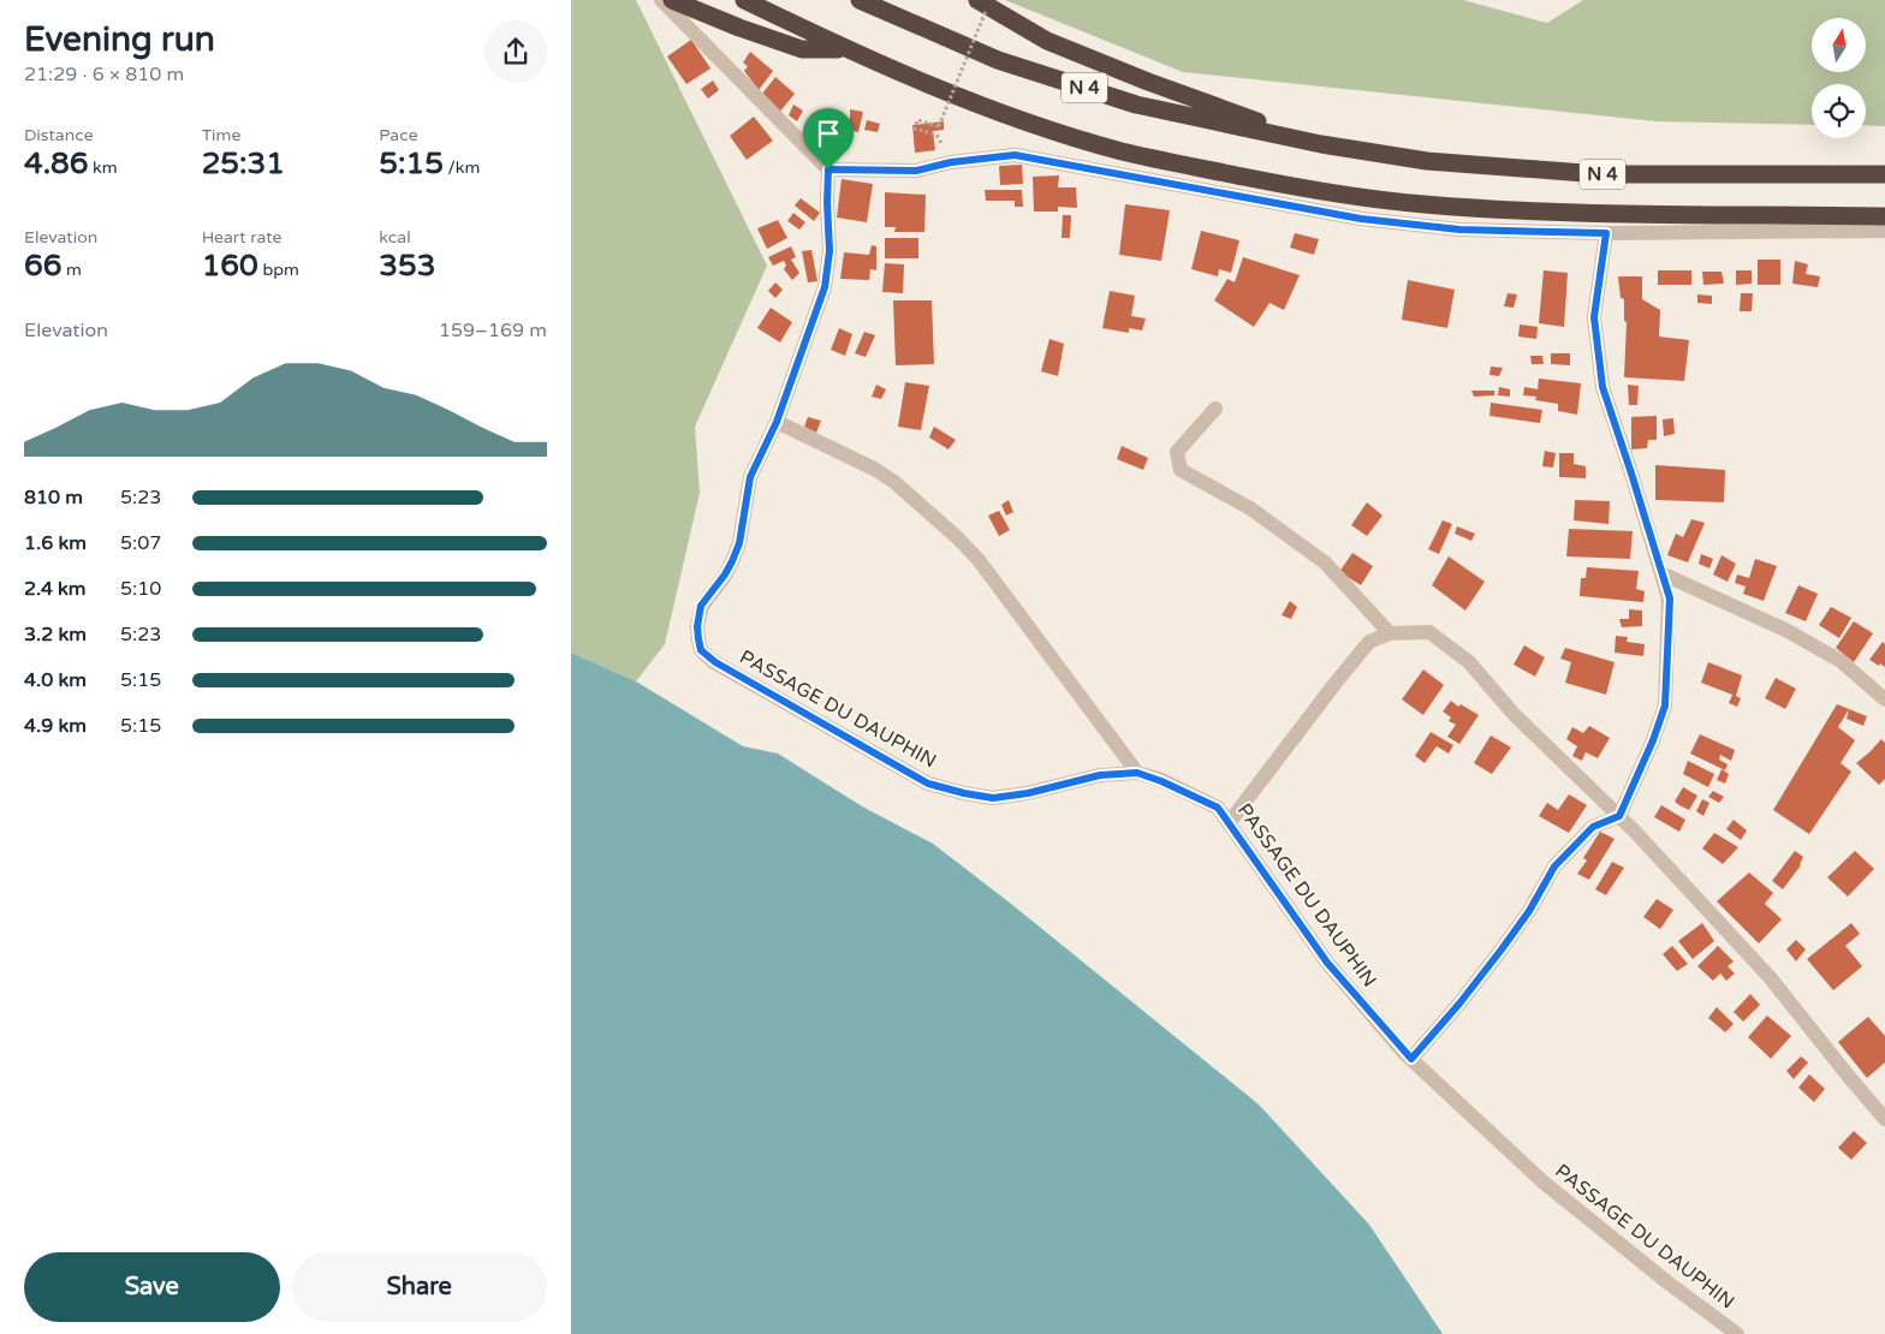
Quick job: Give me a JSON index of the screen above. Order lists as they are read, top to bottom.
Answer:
{
  "streets": {
    "highway": ["N 4"],
    "street": ["PASSAGE DU DAUPHIN"]
  },
  "north": "top",
  "page": {
    "heading": ["Evening run", "21:29 · 6 × 810 m"],
    "stats": [
      ["Distance", "4.86 km"],
      ["Time", "25:31"],
      ["Pace", "5:15 /km"],
      ["Elevation", "66 m"],
      ["Heart rate", "160 bpm"],
      ["kcal", "353"]
    ],
    "chart": ["Elevation", "159–169 m"],
    "list": [
      {
        "name": "810 m",
        "note": "5:23"
      },
      {
        "name": "1.6 km",
        "note": "5:07"
      },
      {
        "name": "2.4 km",
        "note": "5:10"
      },
      {
        "name": "3.2 km",
        "note": "5:23"
      },
      {
        "name": "4.0 km",
        "note": "5:15"
      },
      {
        "name": "4.9 km",
        "note": "5:15"
      }
    ],
    "buttons": ["Save", "Share"]
  }
}
